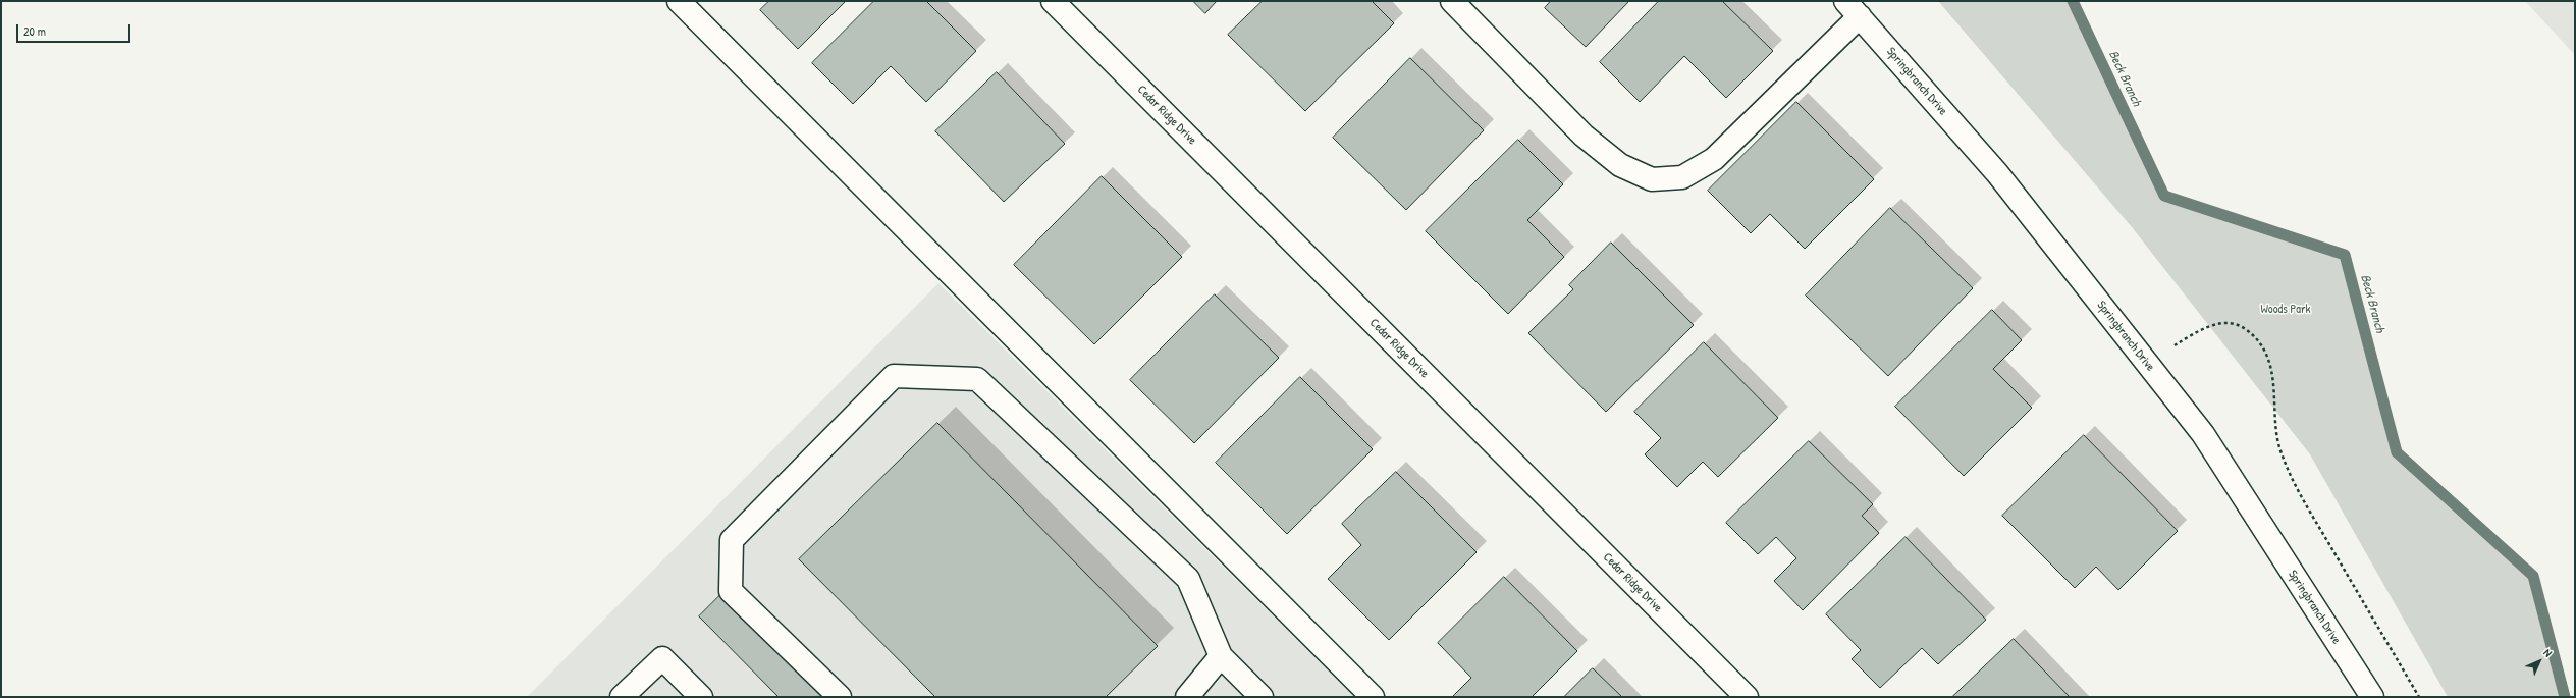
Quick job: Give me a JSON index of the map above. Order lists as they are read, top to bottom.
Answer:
{
  "streets": {
    "street": ["Springbranch Drive", "Cedar Ridge Drive"]
  },
  "water": ["Beck Branch"],
  "parks": ["Woods Park"],
  "scale_bar": "20 m",
  "north": "top right"
}
